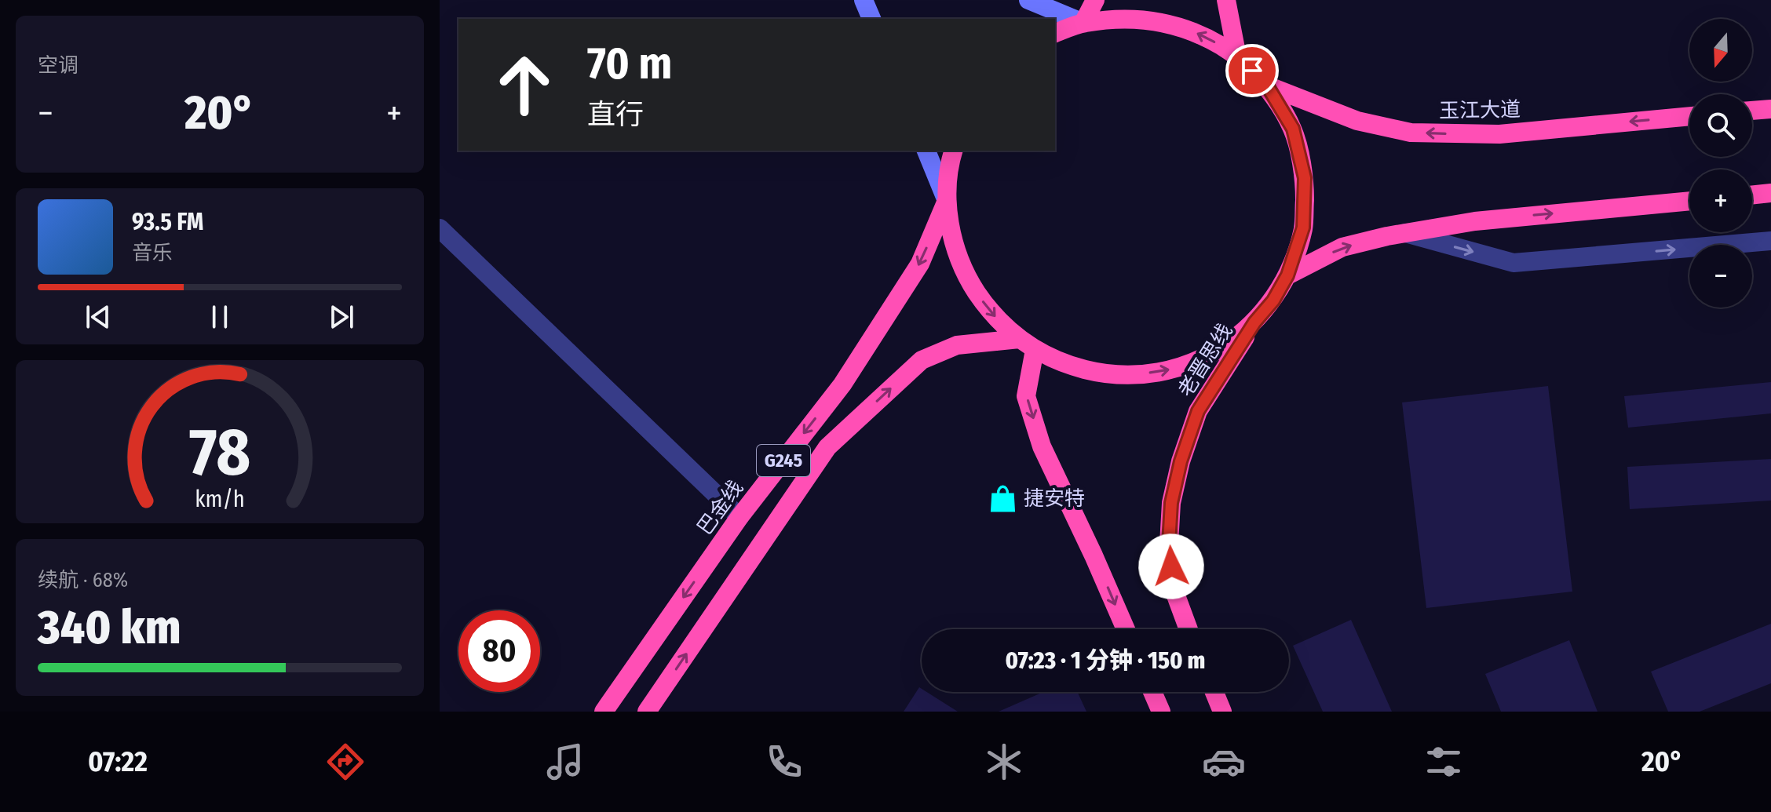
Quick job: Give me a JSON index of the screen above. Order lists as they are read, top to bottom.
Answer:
{
  "streets": {
    "highway": [
      "玉江大道",
      "老晋思线",
      "G245",
      "巴金线"
    ]
  },
  "places": {
    "shop": ["捷安特"]
  },
  "north": "bottom",
  "page": {
    "tile": [
      "空调",
      ["续航 · 68%", "340 km"]
    ],
    "map_buttons": ["+", "−"],
    "turn": ["70 m", "直行"],
    "heat": ["−", "20°", "+"],
    "song": ["93.5 FM", "音乐"],
    "limit": "80",
    "trip": "07:23 · 1 分钟 · 150 m",
    "tabs": ["07:22", "20°"],
    "gauge": ["78", "km/h"]
  }
}
